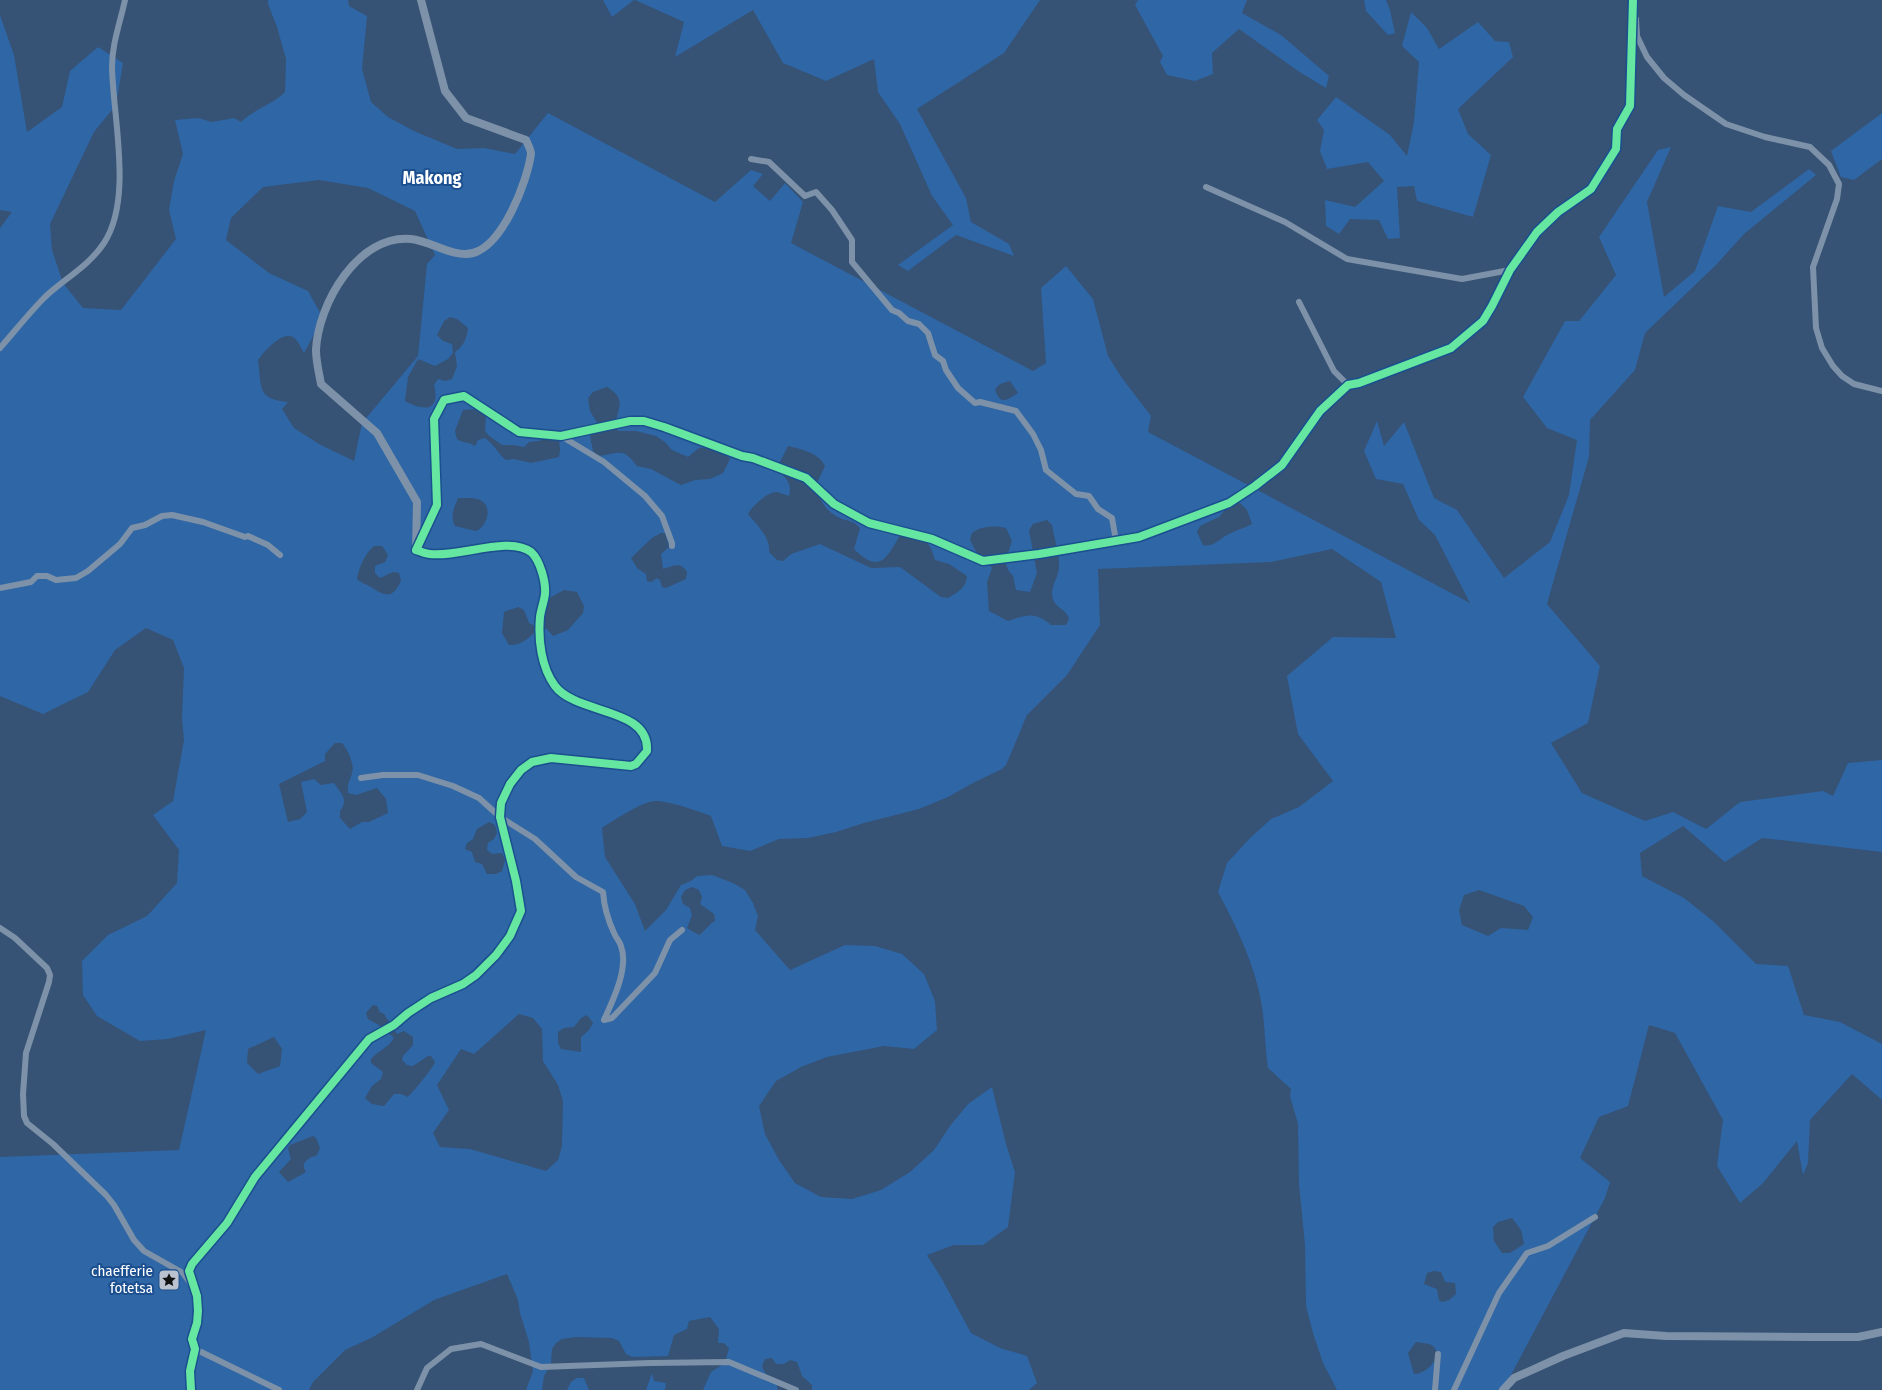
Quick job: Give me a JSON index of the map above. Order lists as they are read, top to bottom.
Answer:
{
  "districts": ["Makong"],
  "places": {
    "place": ["chaefferie fotetsa"]
  }
}
